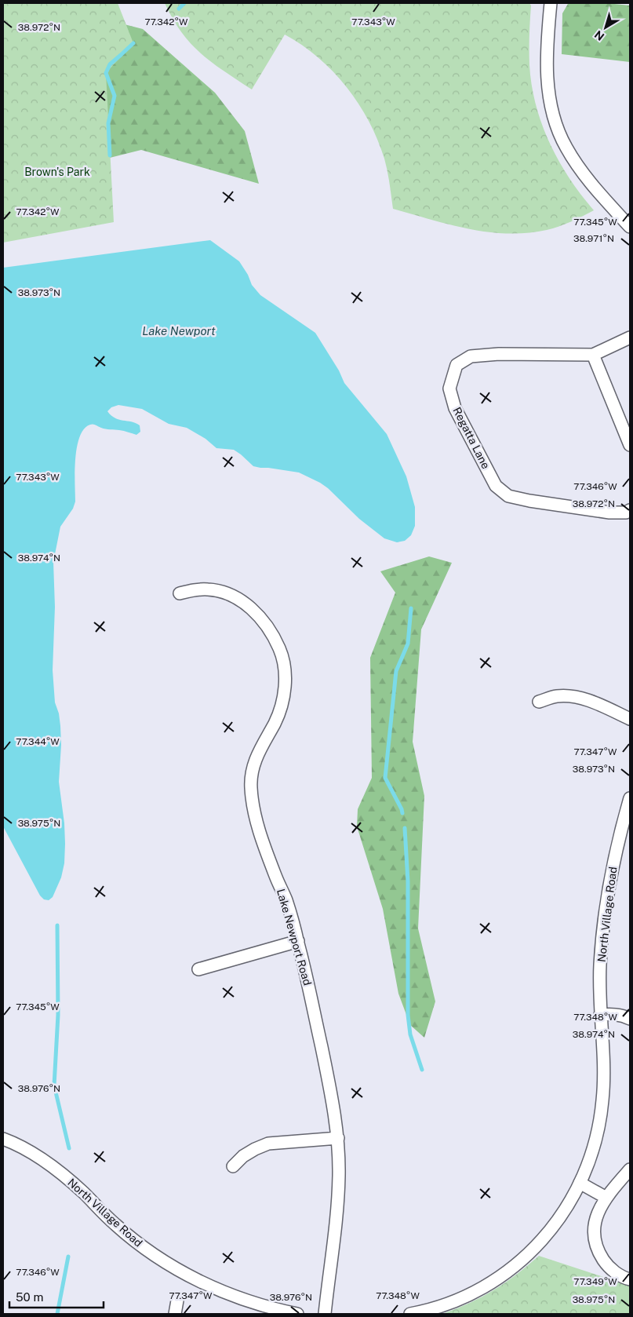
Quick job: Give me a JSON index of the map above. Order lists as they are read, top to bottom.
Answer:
{
  "streets": {
    "street": ["Regatta Lane", "North Village Road", "Lake Newport Road"]
  },
  "water": ["Lake Newport"],
  "parks": ["Brown's Park"],
  "scale_bar": "50 m",
  "north": "bottom left",
  "coordinates": [
    "77.342°W",
    "77.343°W",
    "38.972°N",
    "77.345°W",
    "38.971°N",
    "38.973°N",
    "77.346°W",
    "38.974°N",
    "77.344°W",
    "77.347°W",
    "38.975°N",
    "77.348°W",
    "38.976°N",
    "77.349°W"
  ]
}
